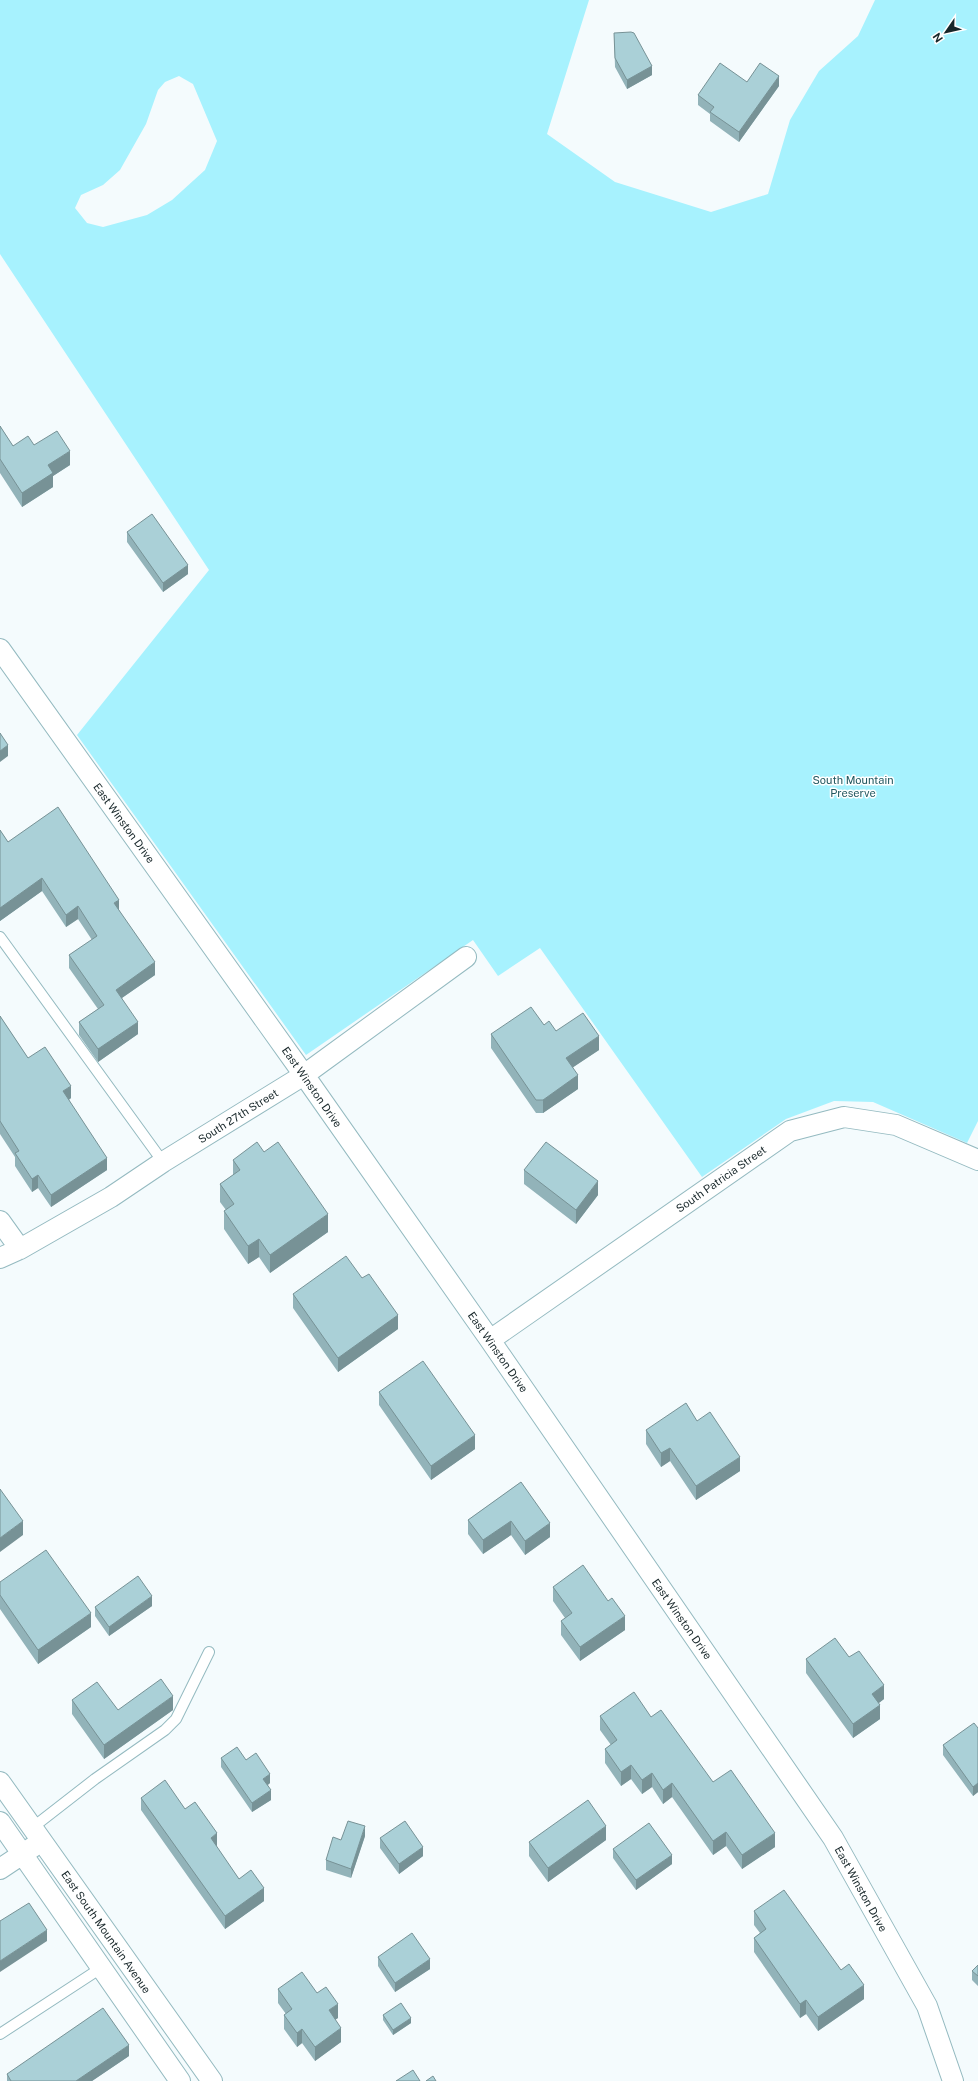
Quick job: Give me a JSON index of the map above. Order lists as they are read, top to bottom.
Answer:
{
  "streets": {
    "street": [
      "East Winston Drive",
      "South 27th Street",
      "South Patricia Street",
      "East South Mountain Avenue"
    ]
  },
  "crossings": [
    ["East Winston Drive", "South 27th Street"],
    ["East Winston Drive", "South Patricia Street"]
  ],
  "parks": ["South Mountain Preserve"],
  "north": "bottom left"
}
